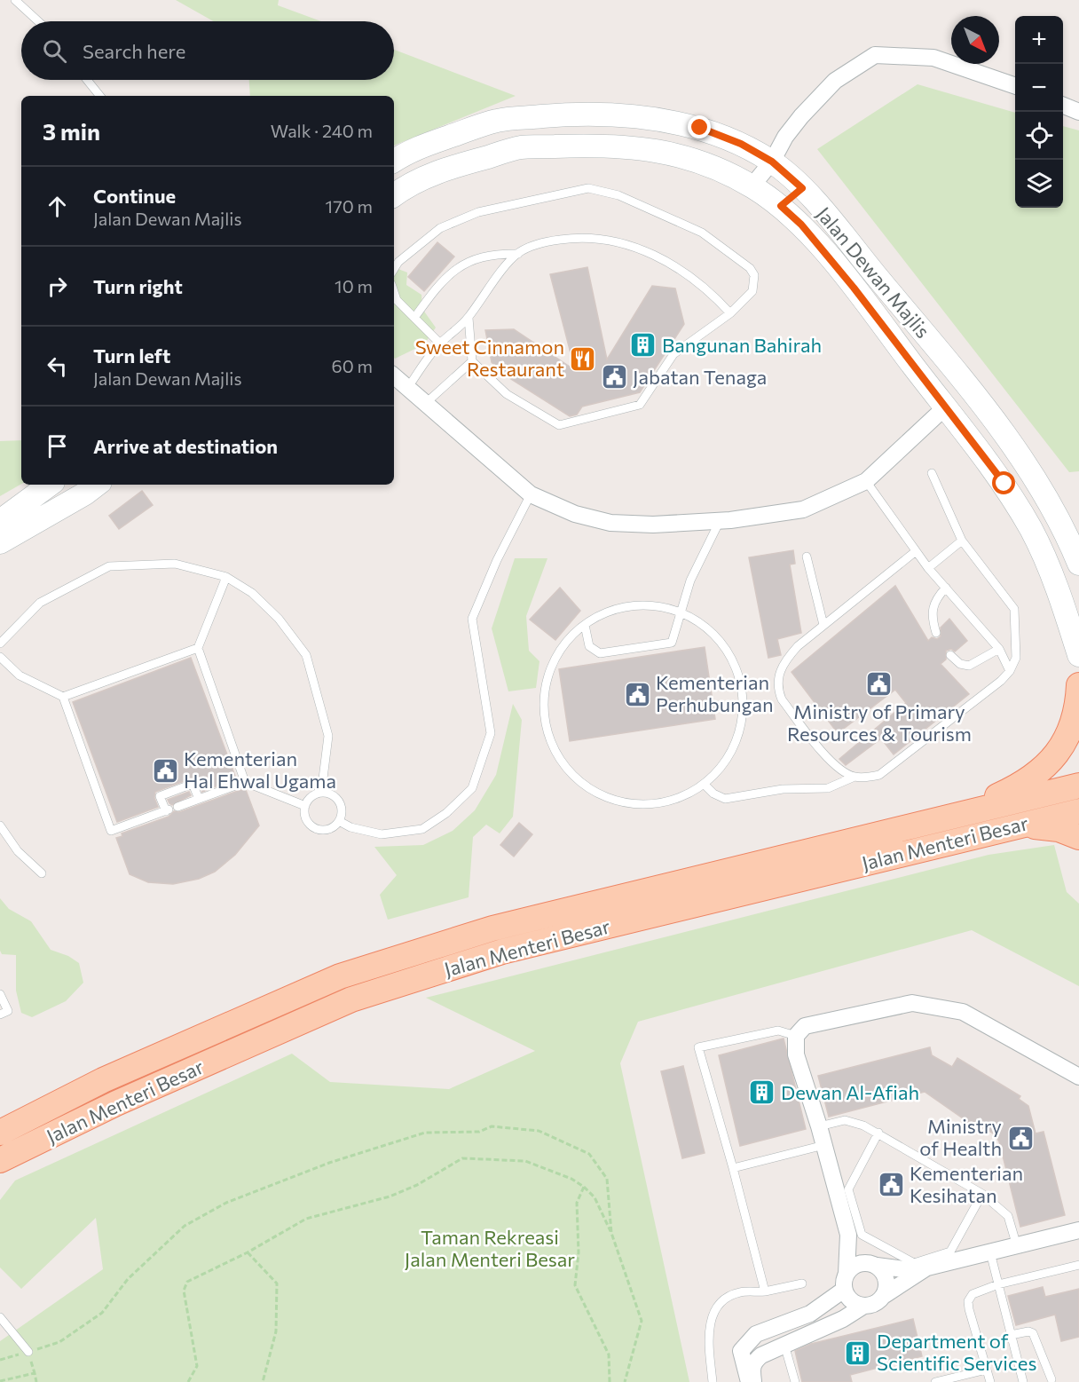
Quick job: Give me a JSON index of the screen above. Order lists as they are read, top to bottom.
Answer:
{
  "streets": {
    "main road": ["Jalan Menteri Besar"],
    "street": ["Jalan Dewan Majlis"]
  },
  "parks": ["Taman Rekreasi Jalan Menteri Besar"],
  "places": {
    "building": ["Bangunan Bahirah", "Dewan Al-Afiah", "Department of Scientific Services"],
    "restaurant": ["Sweet Cinnamon Restaurant"],
    "public building": [
      "Jabatan Tenaga",
      "Ministry of Primary Resources & Tourism",
      "Kementerian Perhubungan",
      "Kementerian Hal Ehwal Ugama",
      "Ministry of Health",
      "Kementerian Kesihatan"
    ]
  },
  "north": "bottom right",
  "page": {
    "map_buttons": ["+", "−"],
    "search": "Search here",
    "heading": ["3 min", "Walk · 240 m"],
    "list": [
      ["Continue", "Jalan Dewan Majlis", "170 m"],
      ["Turn right", "10 m"],
      ["Turn left", "Jalan Dewan Majlis", "60 m"],
      "Arrive at destination"
    ]
  }
}
